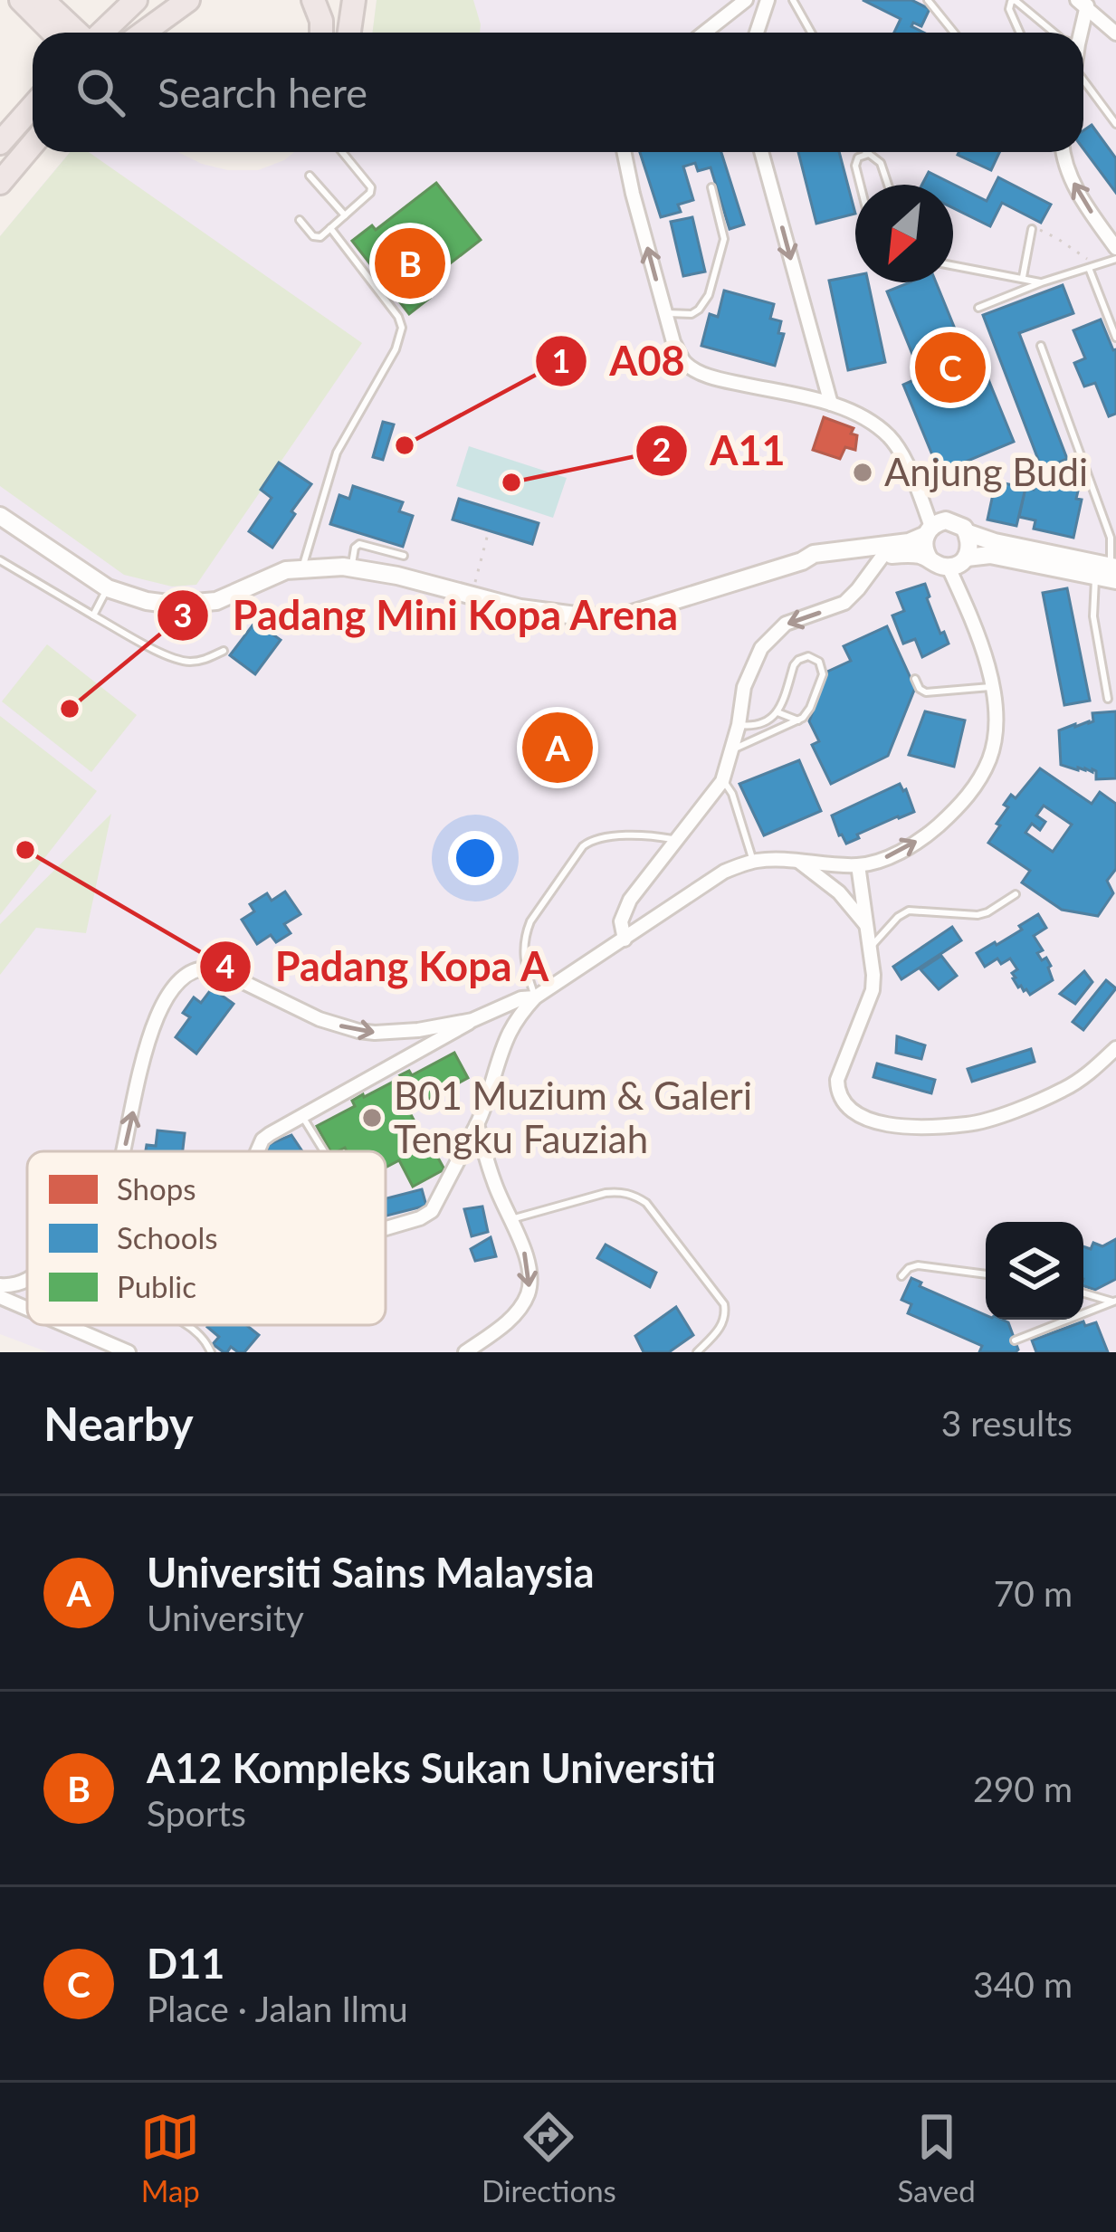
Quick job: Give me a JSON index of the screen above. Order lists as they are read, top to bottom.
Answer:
{
  "places": [
    "A08",
    "Anjung Budi",
    "A11",
    "Padang Mini Kopa Arena",
    "Padang Kopa A",
    "B01 Muzium & Galeri Tengku Fauziah"
  ],
  "legend": ["Shops", "Schools", "Public"],
  "north": "bottom left",
  "page": {
    "search": "Search here",
    "pins": ["B", "C", "A"],
    "heading": ["Nearby", "3 results"],
    "list": [
      {
        "mark": "A",
        "name": "Universiti Sains Malaysia",
        "note": "University",
        "value": "70 m"
      },
      {
        "mark": "B",
        "name": "A12 Kompleks Sukan Universiti",
        "note": "Sports",
        "value": "290 m"
      },
      {
        "mark": "C",
        "name": "D11",
        "note": "Place · Jalan Ilmu",
        "value": "340 m"
      }
    ],
    "nav": ["Map", "Directions", "Saved"]
  }
}
